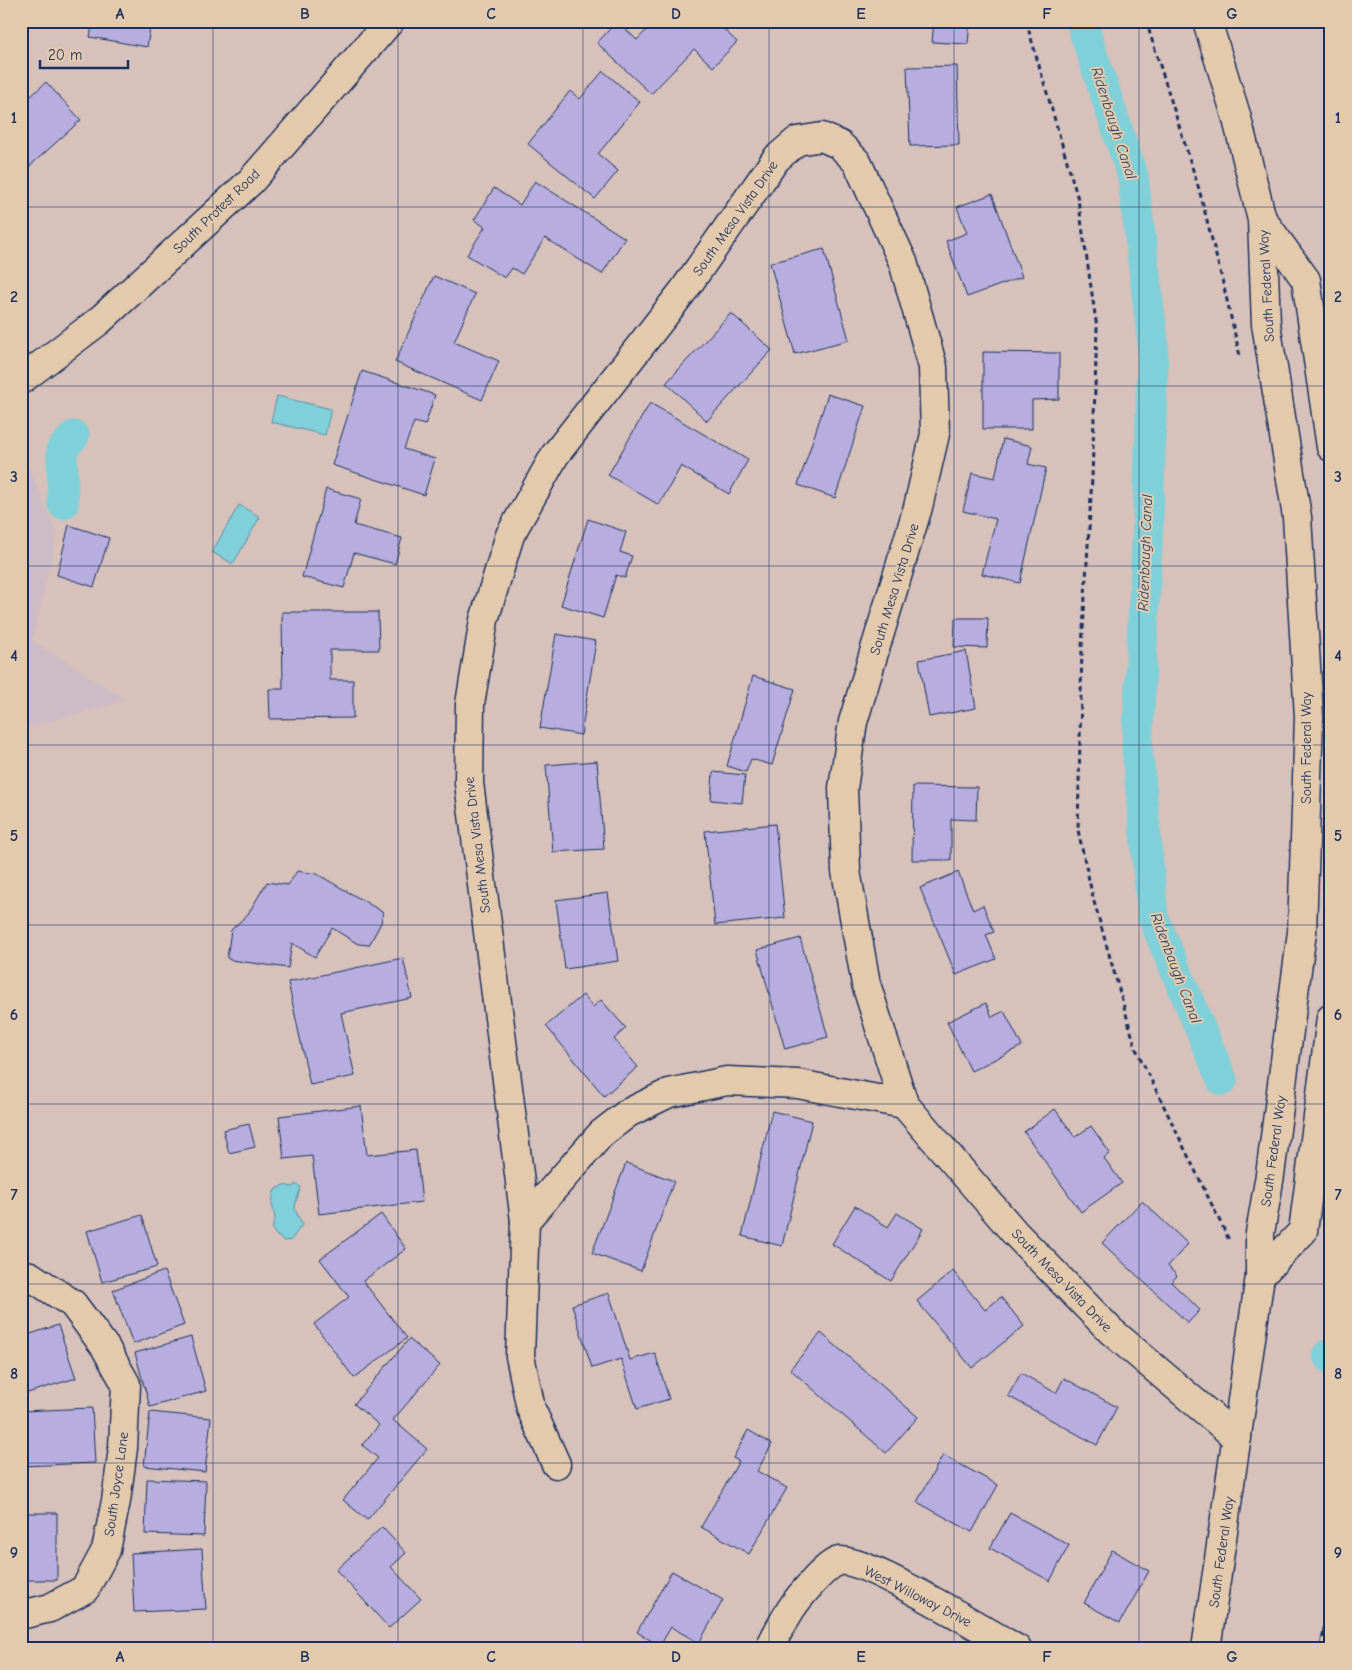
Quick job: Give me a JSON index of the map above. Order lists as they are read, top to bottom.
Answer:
{
  "streets": {
    "street": [
      "South Protest Road",
      "South Mesa Vista Drive",
      "South Federal Way",
      "South Joyce Lane",
      "West Willoway Drive"
    ]
  },
  "crossings": [
    ["South Mesa Vista Drive", "South Federal Way"]
  ],
  "water": ["Ridenbaugh Canal"],
  "scale_bar": "20 m",
  "grid": {
    "columns": [
      "A",
      "B",
      "C",
      "D",
      "E",
      "F",
      "G"
    ],
    "rows": [
      "1",
      "2",
      "3",
      "4",
      "5",
      "6",
      "7",
      "8",
      "9"
    ]
  }
}
